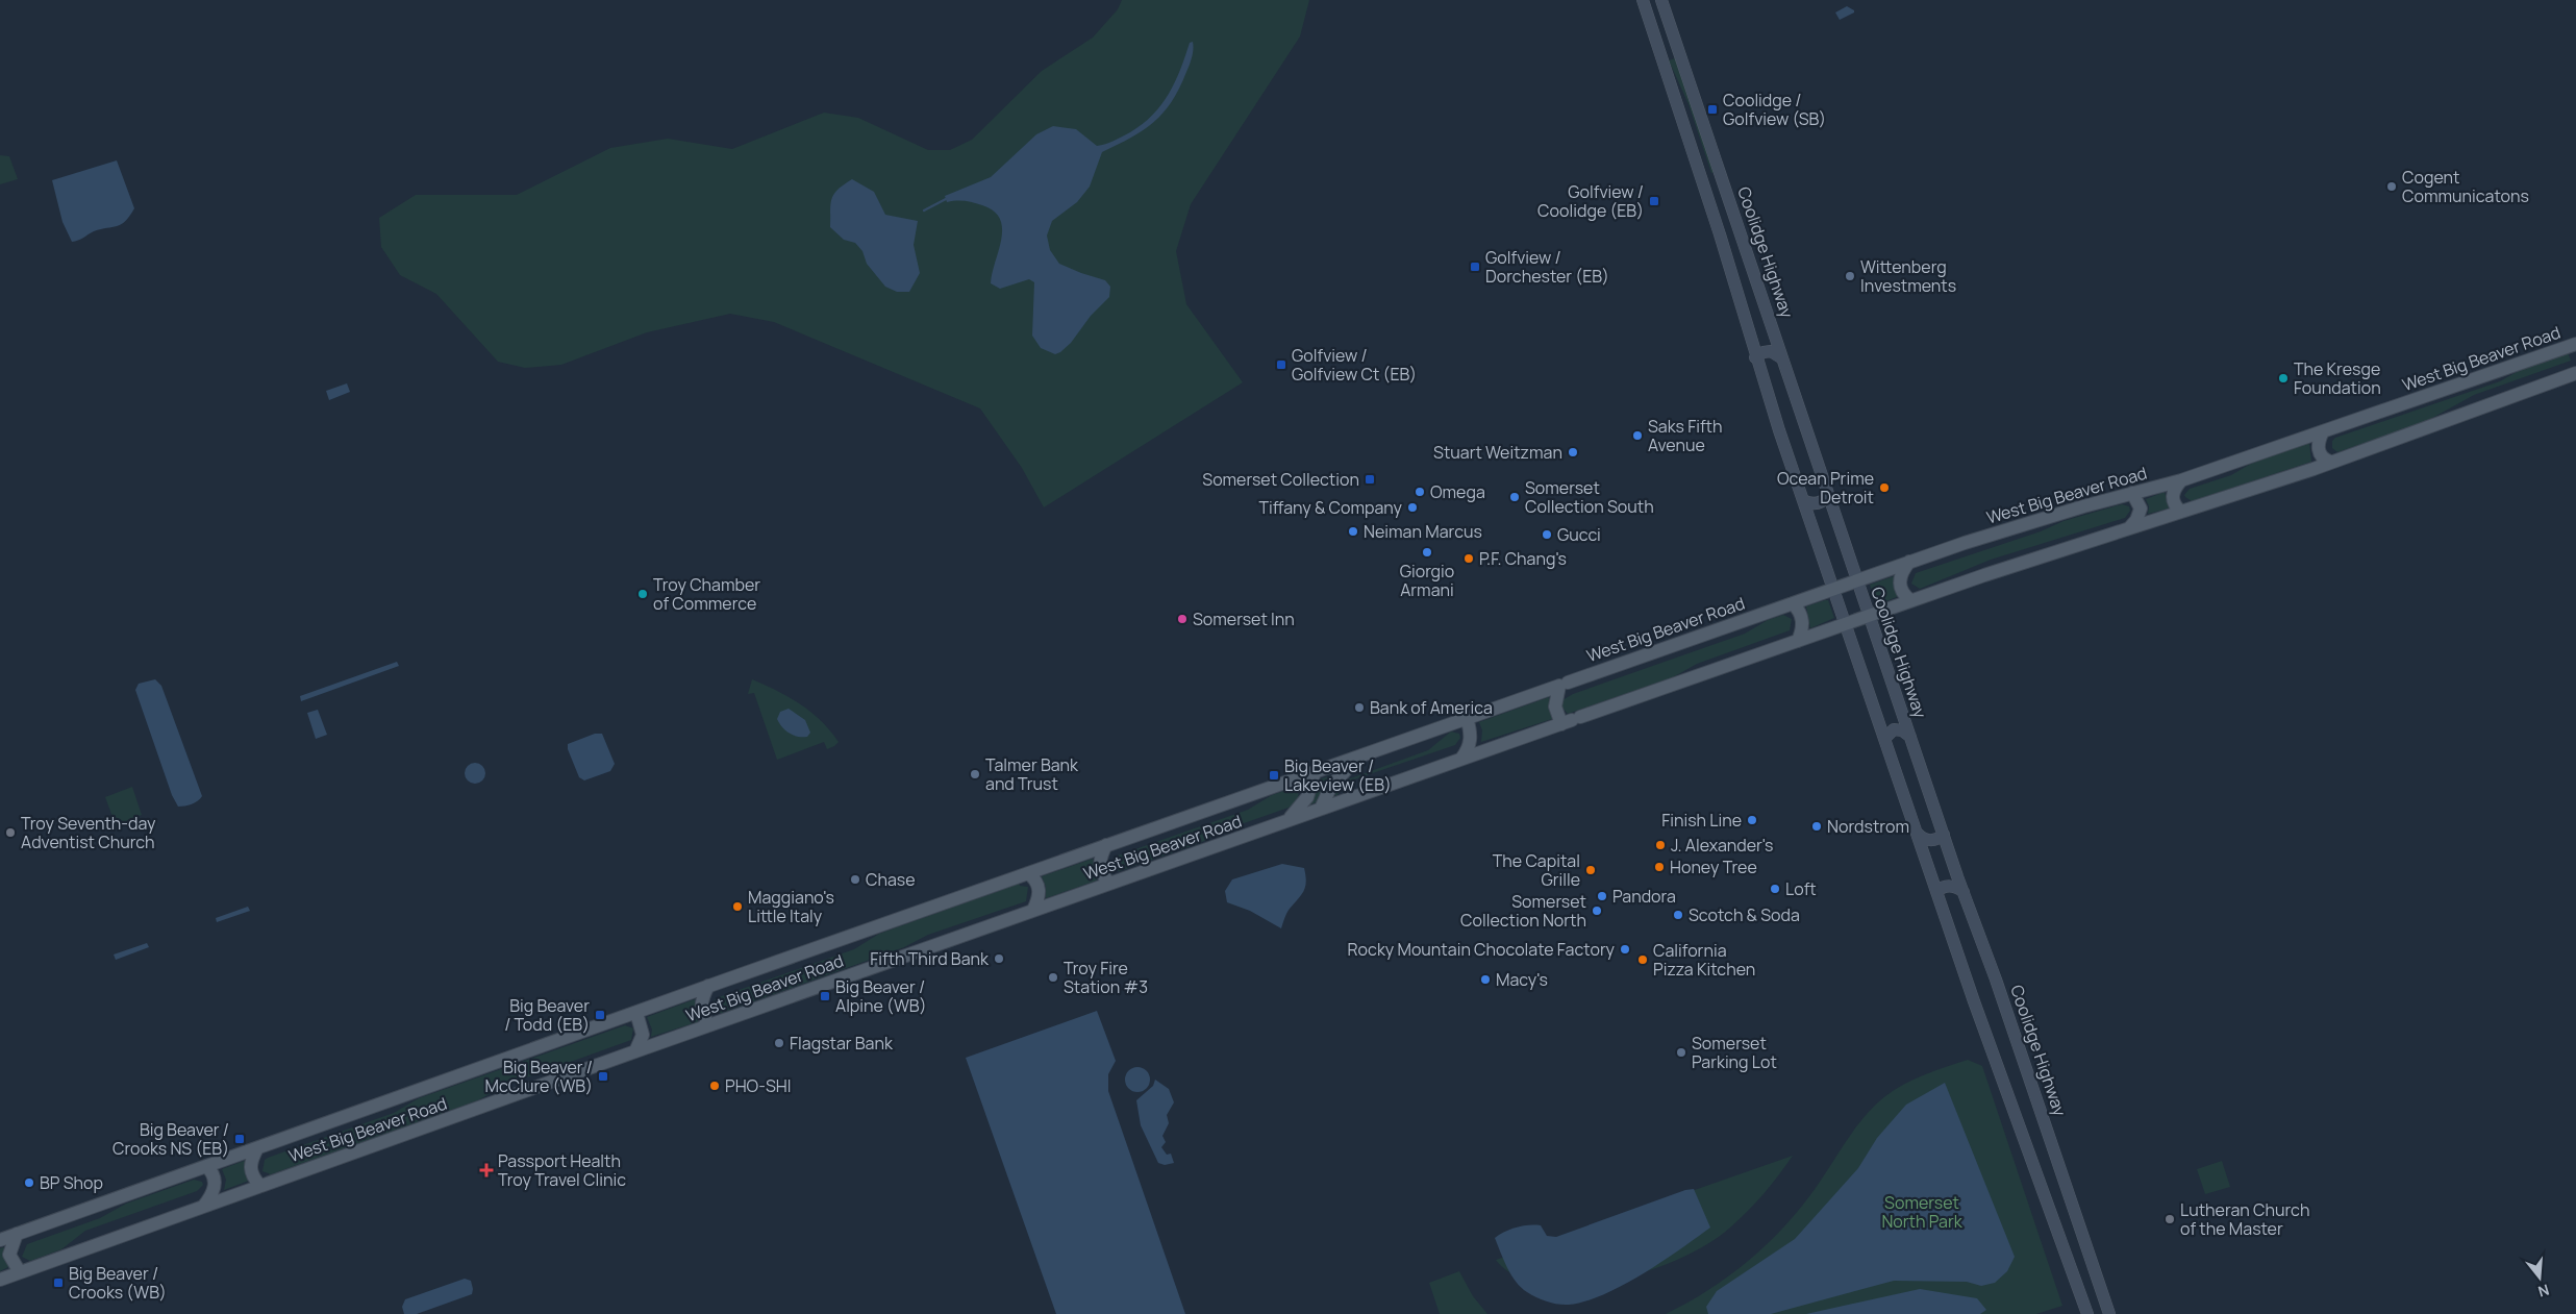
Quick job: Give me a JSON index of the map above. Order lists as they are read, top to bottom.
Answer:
{
  "streets": {
    "main road": ["Coolidge Highway", "West Big Beaver Road"]
  },
  "crossings": [
    ["Coolidge Highway", "West Big Beaver Road"]
  ],
  "parks": ["Somerset North Park"],
  "places": {
    "transit": [
      "Coolidge / Golfview (SB)",
      "Golfview / Coolidge (EB)",
      "Golfview / Dorchester (EB)",
      "Golfview / Golfview Ct (EB)",
      "Somerset Collection",
      "Big Beaver / Lakeview (EB)",
      "Big Beaver / Alpine (WB)",
      "Big Beaver / Todd (EB)",
      "Big Beaver / McClure (WB)",
      "Big Beaver / Crooks NS (EB)",
      "Big Beaver / Crooks (WB)"
    ],
    "other": [
      "Cogent Communicatons",
      "Wittenberg Investments",
      "The Kresge Foundation",
      "Saks Fifth Avenue",
      "Stuart Weitzman",
      "Ocean Prime Detroit",
      "Omega",
      "Somerset Collection South",
      "Tiffany & Company",
      "Neiman Marcus",
      "Gucci",
      "Giorgio Armani",
      "P.F. Chang's",
      "Troy Chamber of Commerce",
      "Somerset Inn",
      "Bank of America",
      "Talmer Bank and Trust",
      "Finish Line",
      "Nordstrom",
      "Troy Seventh-day Adventist Church",
      "J. Alexander's",
      "Honey Tree",
      "The Capital Grille",
      "Chase",
      "Loft",
      "Pandora",
      "Maggiano's Little Italy",
      "Somerset Collection North",
      "Scotch & Soda",
      "Rocky Mountain Chocolate Factory",
      "Fifth Third Bank",
      "California Pizza Kitchen",
      "Troy Fire Station #3",
      "Macy's",
      "Flagstar Bank",
      "Somerset Parking Lot",
      "PHO-SHI",
      "BP Shop",
      "Lutheran Church of the Master"
    ],
    "health": ["Passport Health Troy Travel Clinic"]
  },
  "north": "bottom"
}
